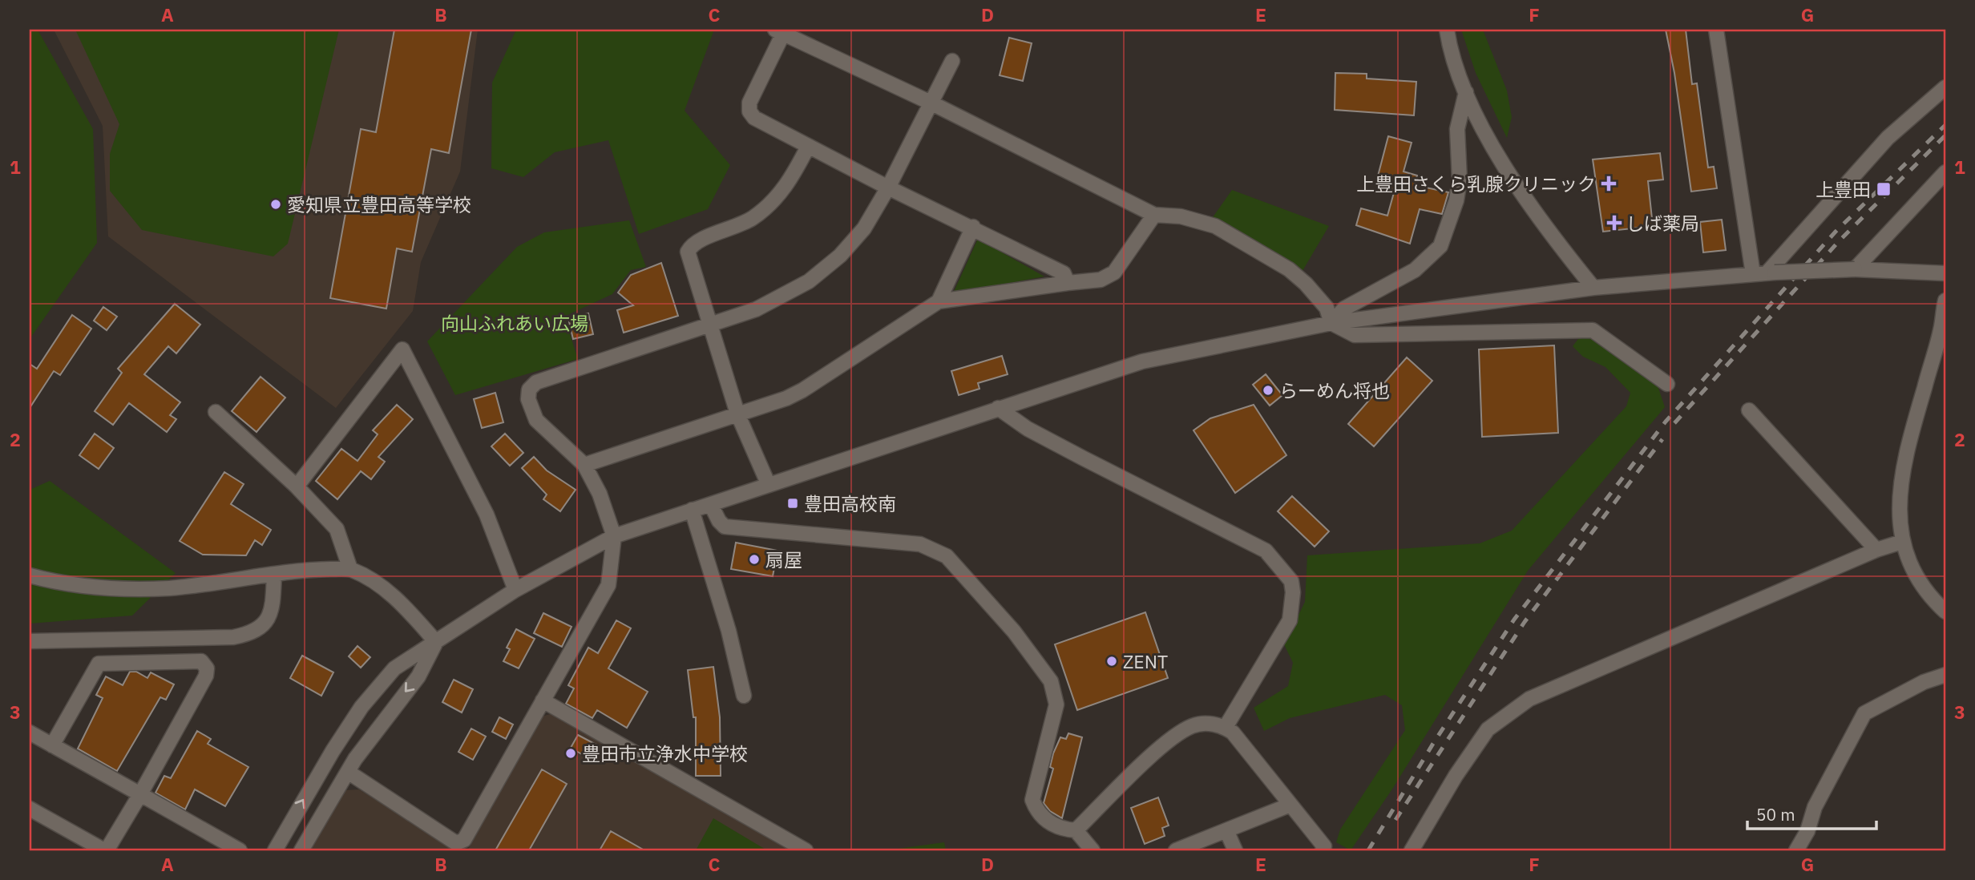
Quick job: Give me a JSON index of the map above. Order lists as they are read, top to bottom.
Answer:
{
  "parks": ["向山ふれあい広場"],
  "places": {
    "health": ["上豊田さくら乳腺クリニック", "しば薬局"],
    "transit": ["上豊田", "豊田高校南"],
    "other": [
      "愛知県立豊田高等学校",
      "らーめん将也",
      "扇屋",
      "ZENT",
      "豊田市立浄水中学校"
    ]
  },
  "scale_bar": "50 m",
  "grid": {
    "columns": [
      "A",
      "B",
      "C",
      "D",
      "E",
      "F",
      "G"
    ],
    "rows": ["1", "2", "3"]
  }
}
